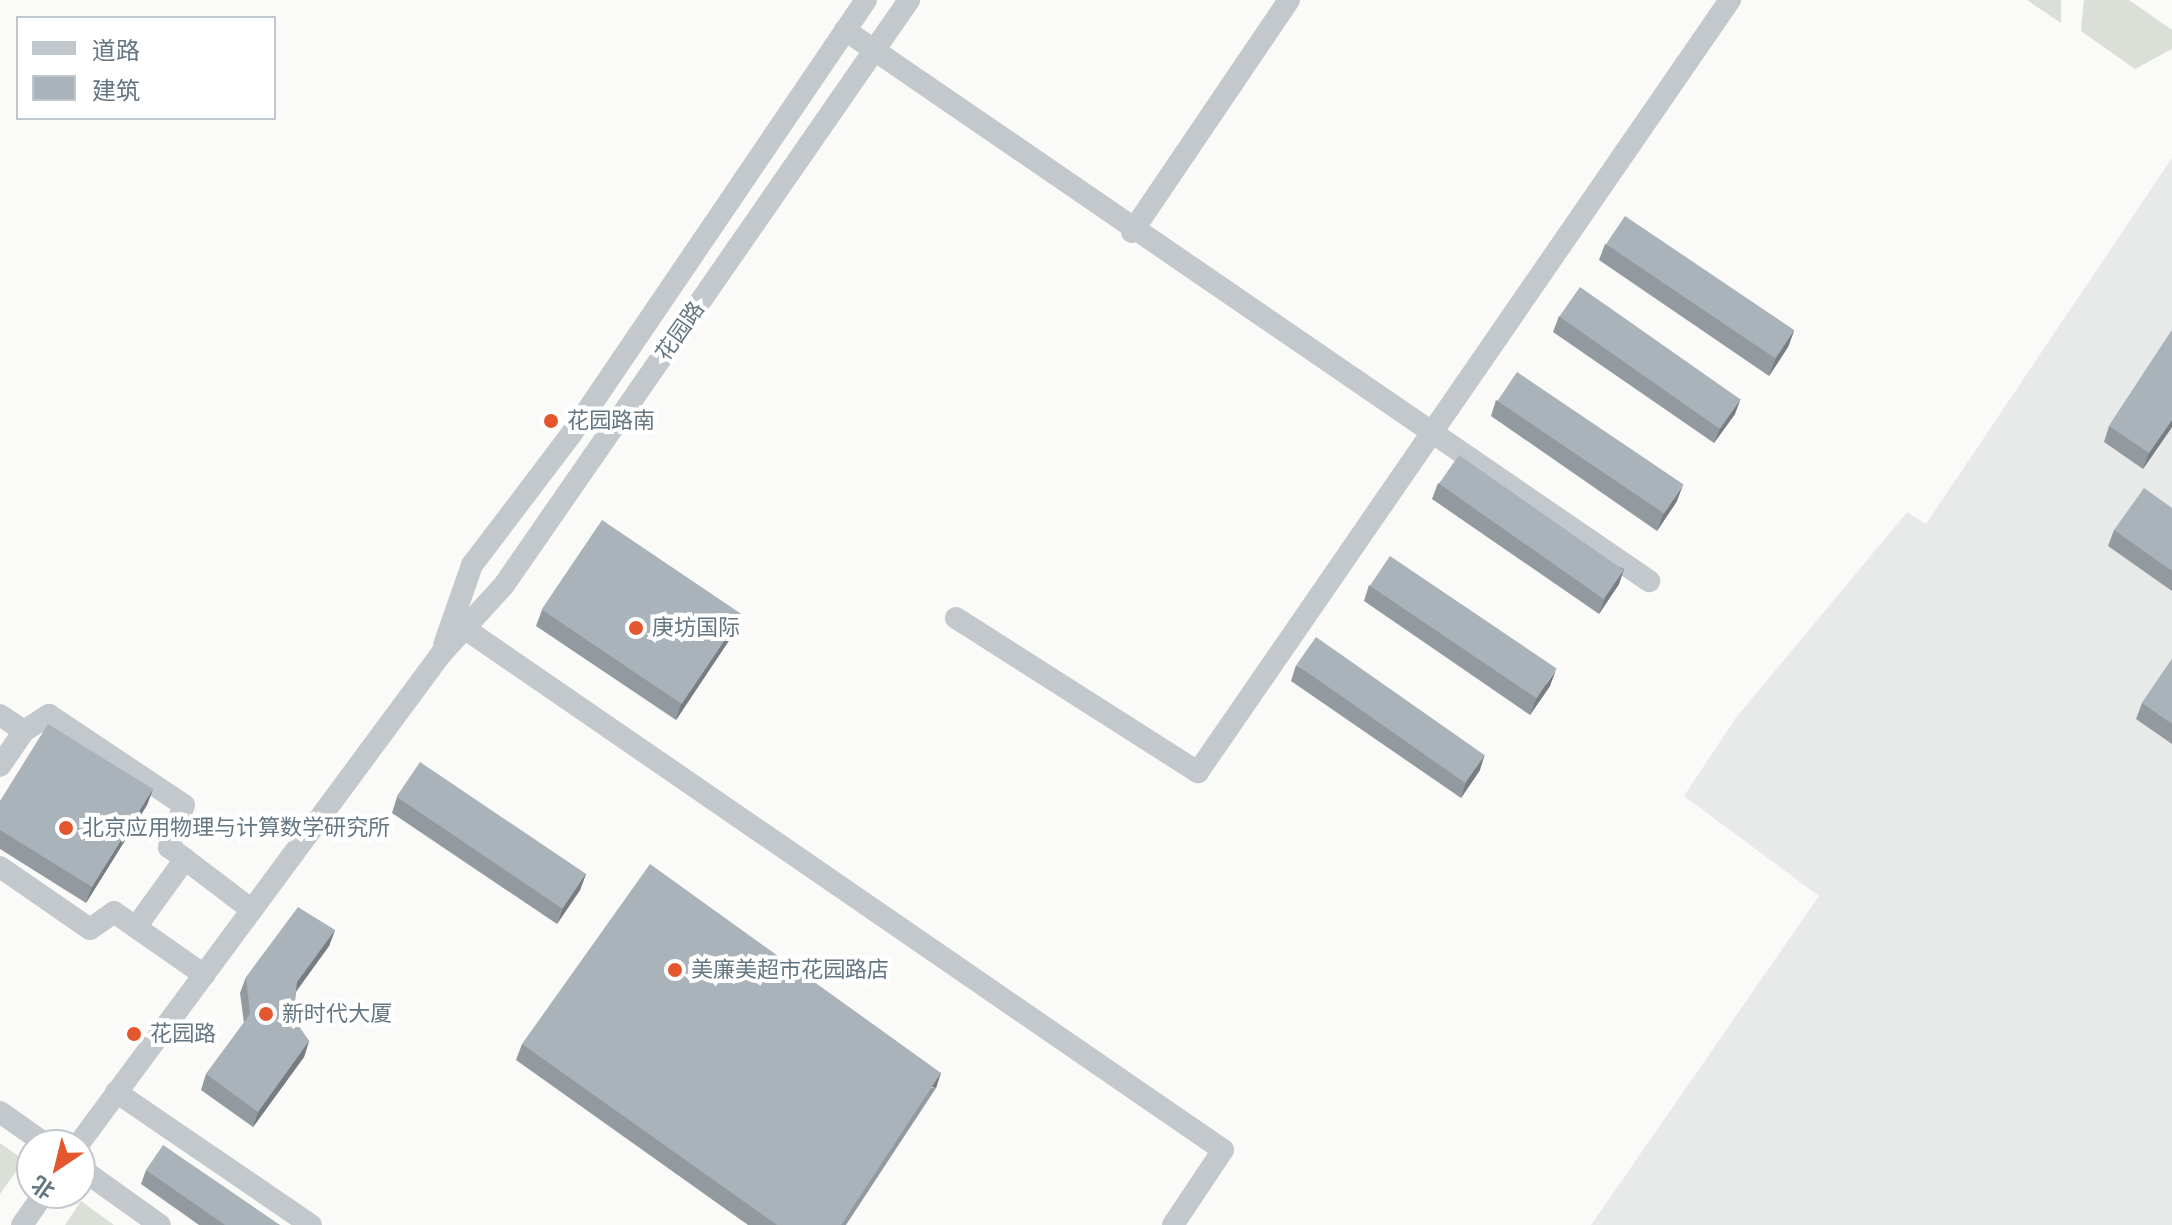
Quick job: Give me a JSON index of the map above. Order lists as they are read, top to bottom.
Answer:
{
  "streets": {
    "street": ["花园路"]
  },
  "places": [
    "花园路南",
    "庚坊国际",
    "北京应用物理与计算数学研究所",
    "美廉美超市花园路店",
    "新时代大厦",
    "花园路"
  ],
  "legend": ["道路", "建筑"],
  "north": "bottom left"
}
